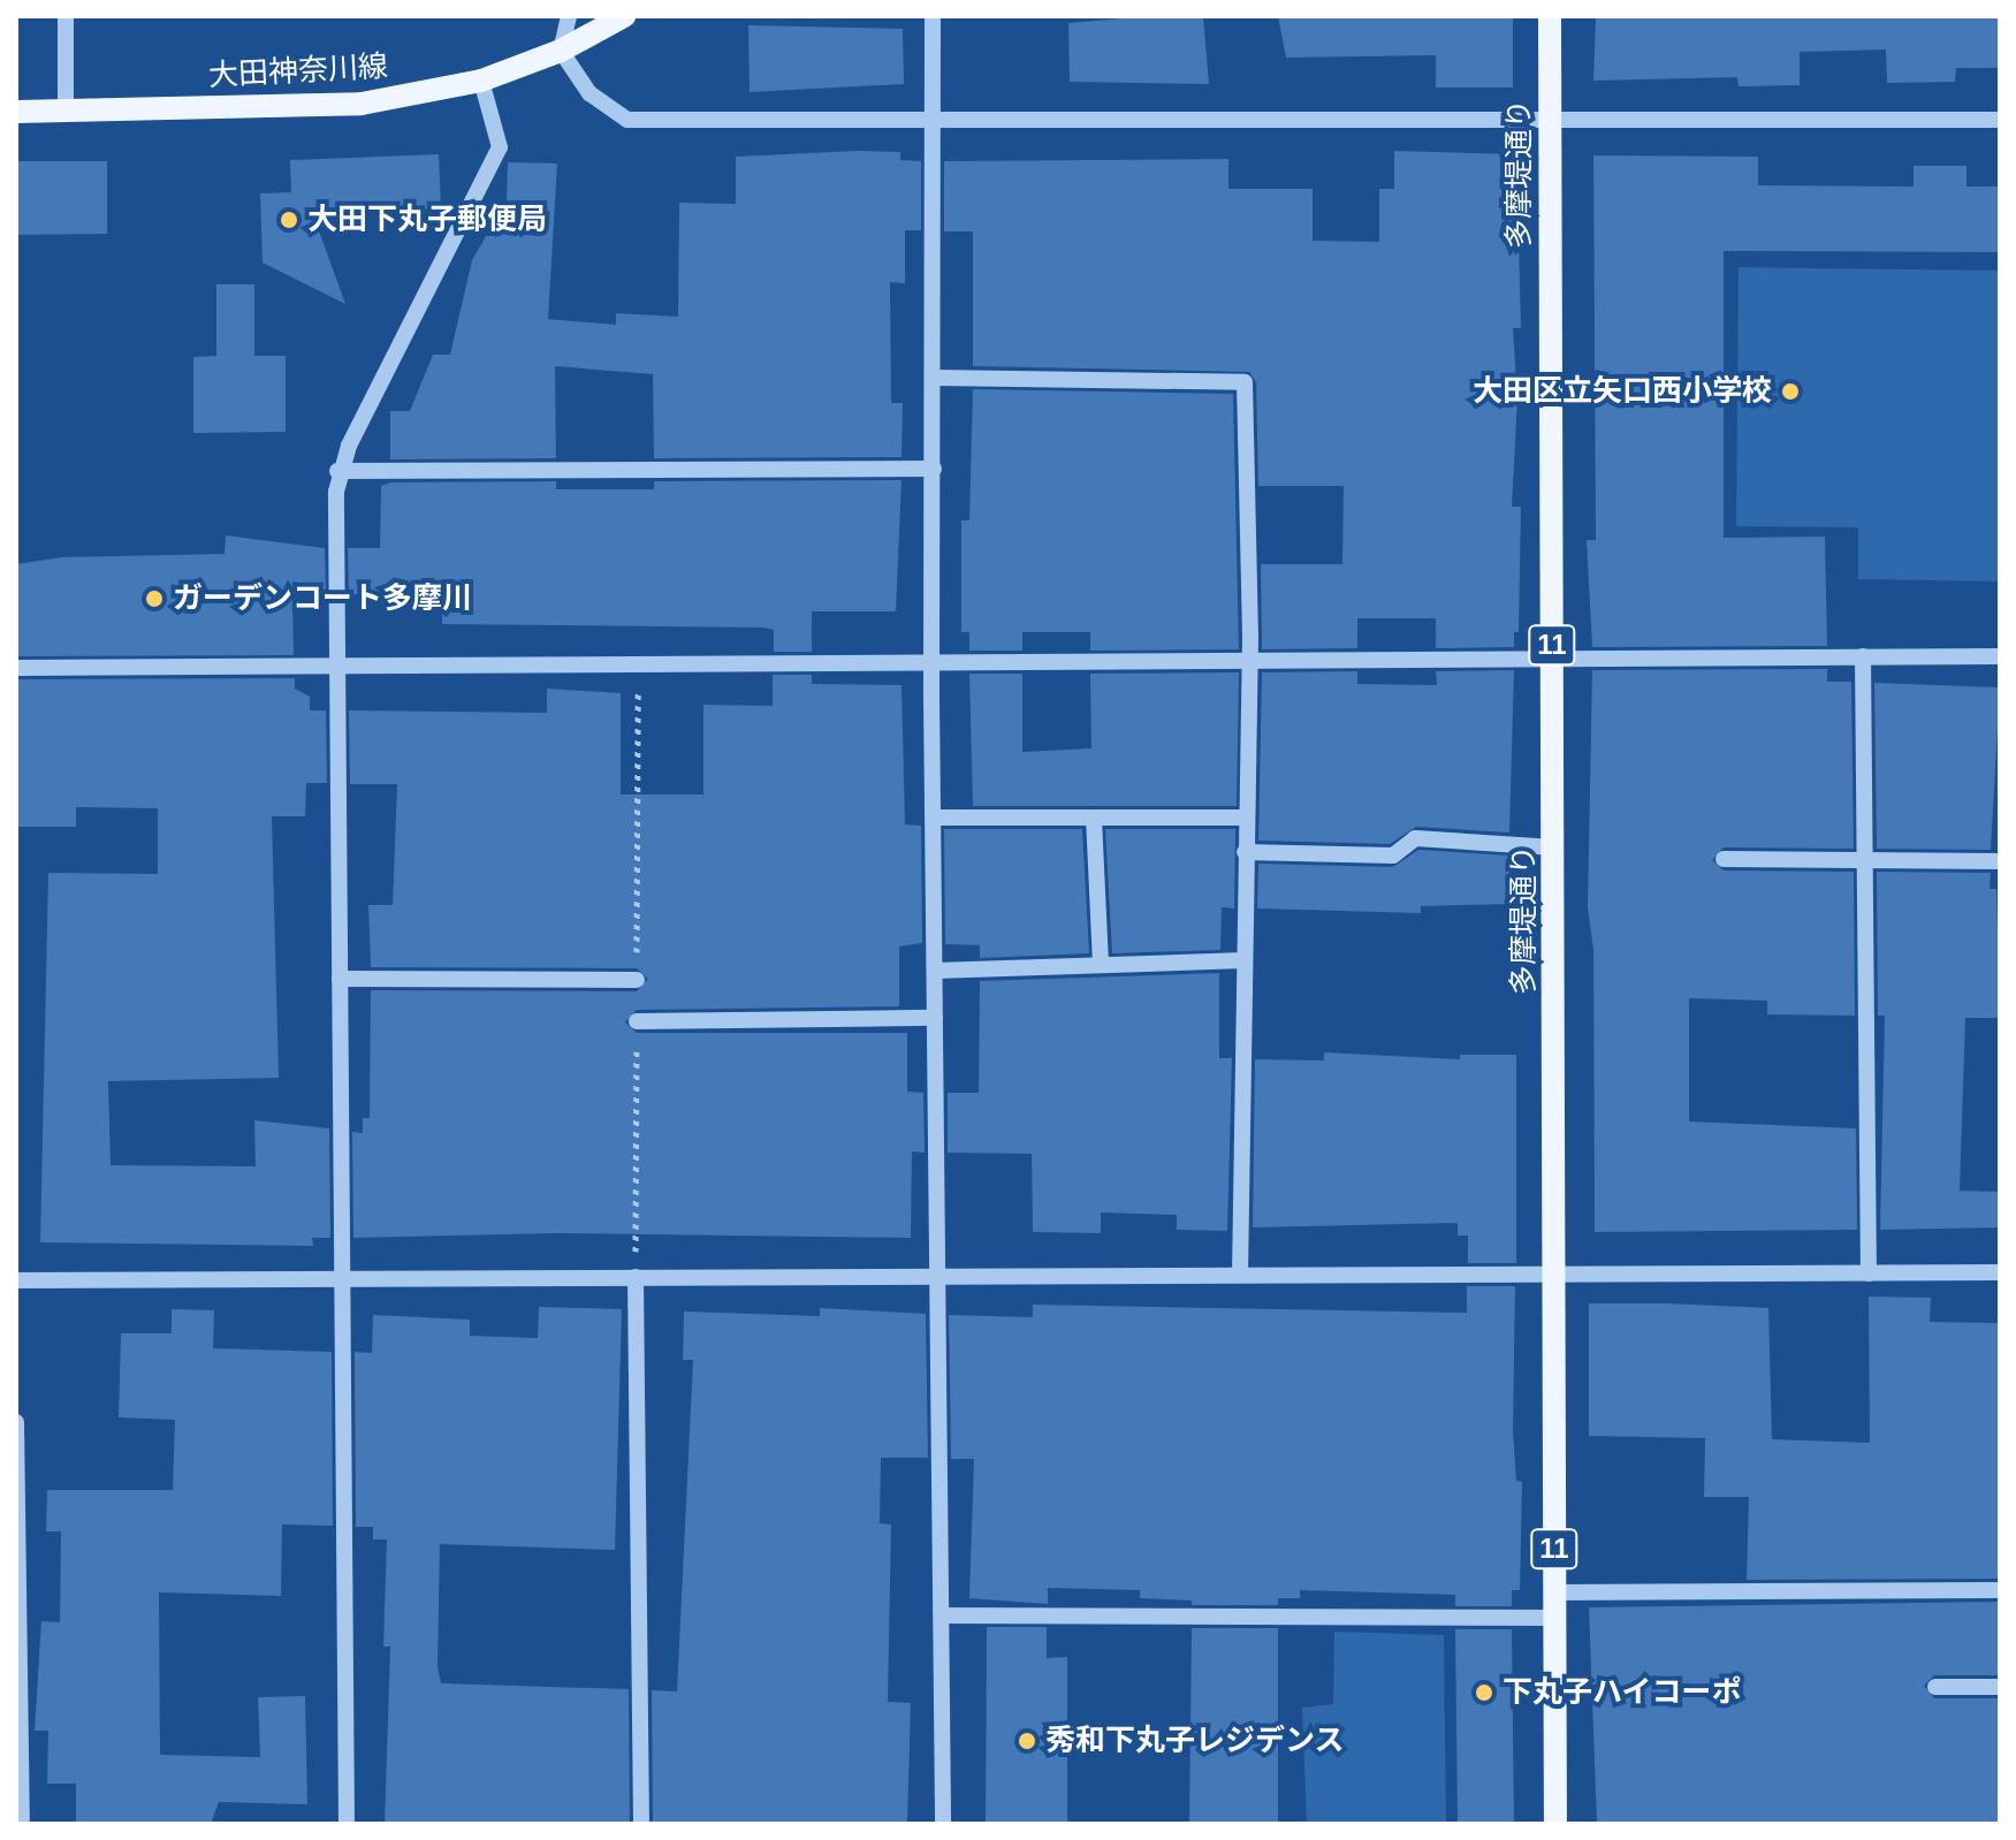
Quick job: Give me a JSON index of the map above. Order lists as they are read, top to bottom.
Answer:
{
  "streets": {
    "main road": ["大田神奈川線", "多摩堤通り", "11"]
  },
  "places": [
    "大田下丸子郵便局",
    "大田区立矢口西小学校",
    "ガーデンコート多摩川",
    "下丸子ハイコーポ",
    "秀和下丸子レジデンス"
  ]
}
